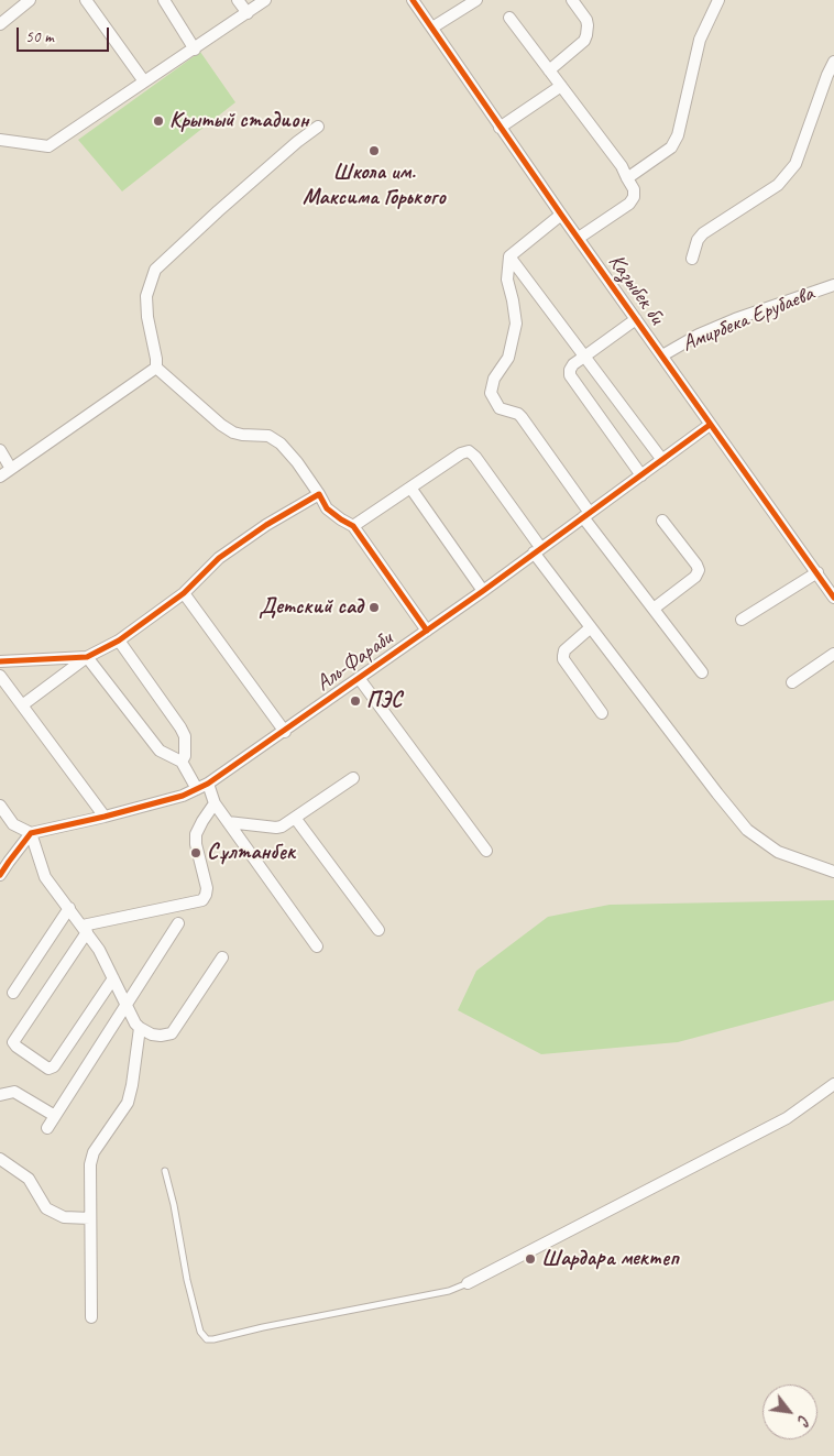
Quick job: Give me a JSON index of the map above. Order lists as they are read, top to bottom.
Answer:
{
  "streets": {
    "street": ["Казыбек би", "Амирбека Ерубаева", "Аль-Фараби"]
  },
  "crossings": [
    ["Казыбек би", "Амирбека Ерубаева"],
    ["Казыбек би", "Аль-Фараби"]
  ],
  "places": [
    "Крытый стадион",
    "Школа им. Максима Горького",
    "Детский сад",
    "ПЭС",
    "Сұлтанбек",
    "Шардара мектеп"
  ],
  "scale_bar": "50 m",
  "north": "bottom right"
}
